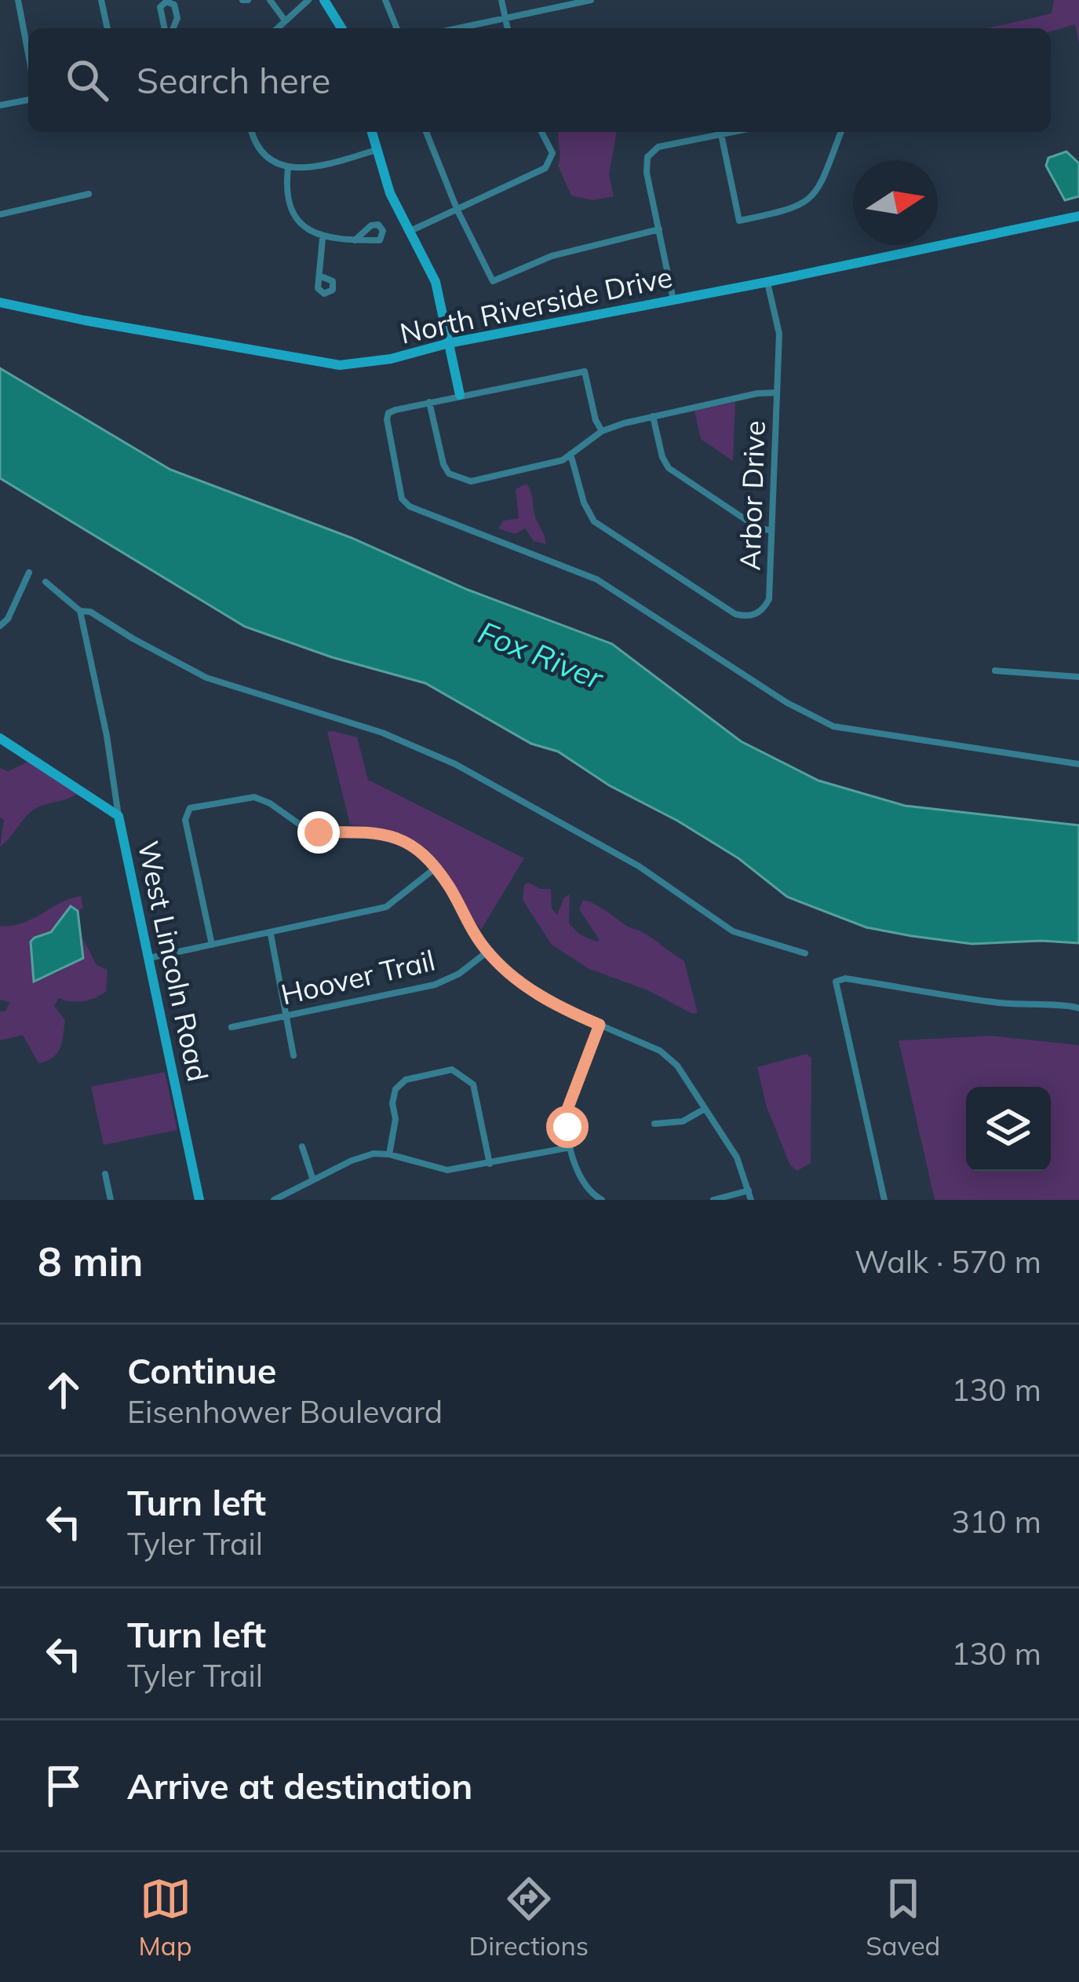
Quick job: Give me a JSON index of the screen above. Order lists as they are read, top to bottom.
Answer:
{
  "streets": {
    "street": [
      "North Riverside Drive",
      "Arbor Drive",
      "West Lincoln Road",
      "Hoover Trail"
    ]
  },
  "crossings": [
    ["North Riverside Drive", "Arbor Drive"]
  ],
  "water": ["Fox River"],
  "north": "right",
  "page": {
    "search": "Search here",
    "heading": ["8 min", "Walk · 570 m"],
    "list": [
      ["Continue", "Eisenhower Boulevard", "130 m"],
      ["Turn left", "Tyler Trail", "310 m"],
      ["Turn left", "Tyler Trail", "130 m"],
      "Arrive at destination"
    ],
    "nav": ["Map", "Directions", "Saved"]
  }
}
